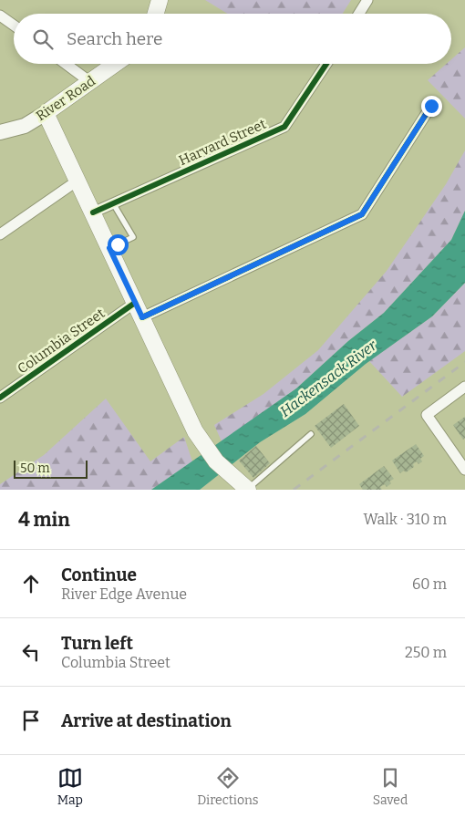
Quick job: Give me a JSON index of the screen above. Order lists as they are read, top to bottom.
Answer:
{
  "streets": {
    "main road": ["River Road"],
    "street": ["Harvard Street", "Columbia Street"]
  },
  "water": ["Hackensack River"],
  "scale_bar": "50 m",
  "page": {
    "search": "Search here",
    "scale": "50 m",
    "heading": ["4 min", "Walk · 310 m"],
    "list": [
      ["Continue", "River Edge Avenue", "60 m"],
      ["Turn left", "Columbia Street", "250 m"],
      "Arrive at destination"
    ],
    "nav": ["Map", "Directions", "Saved"]
  }
}
